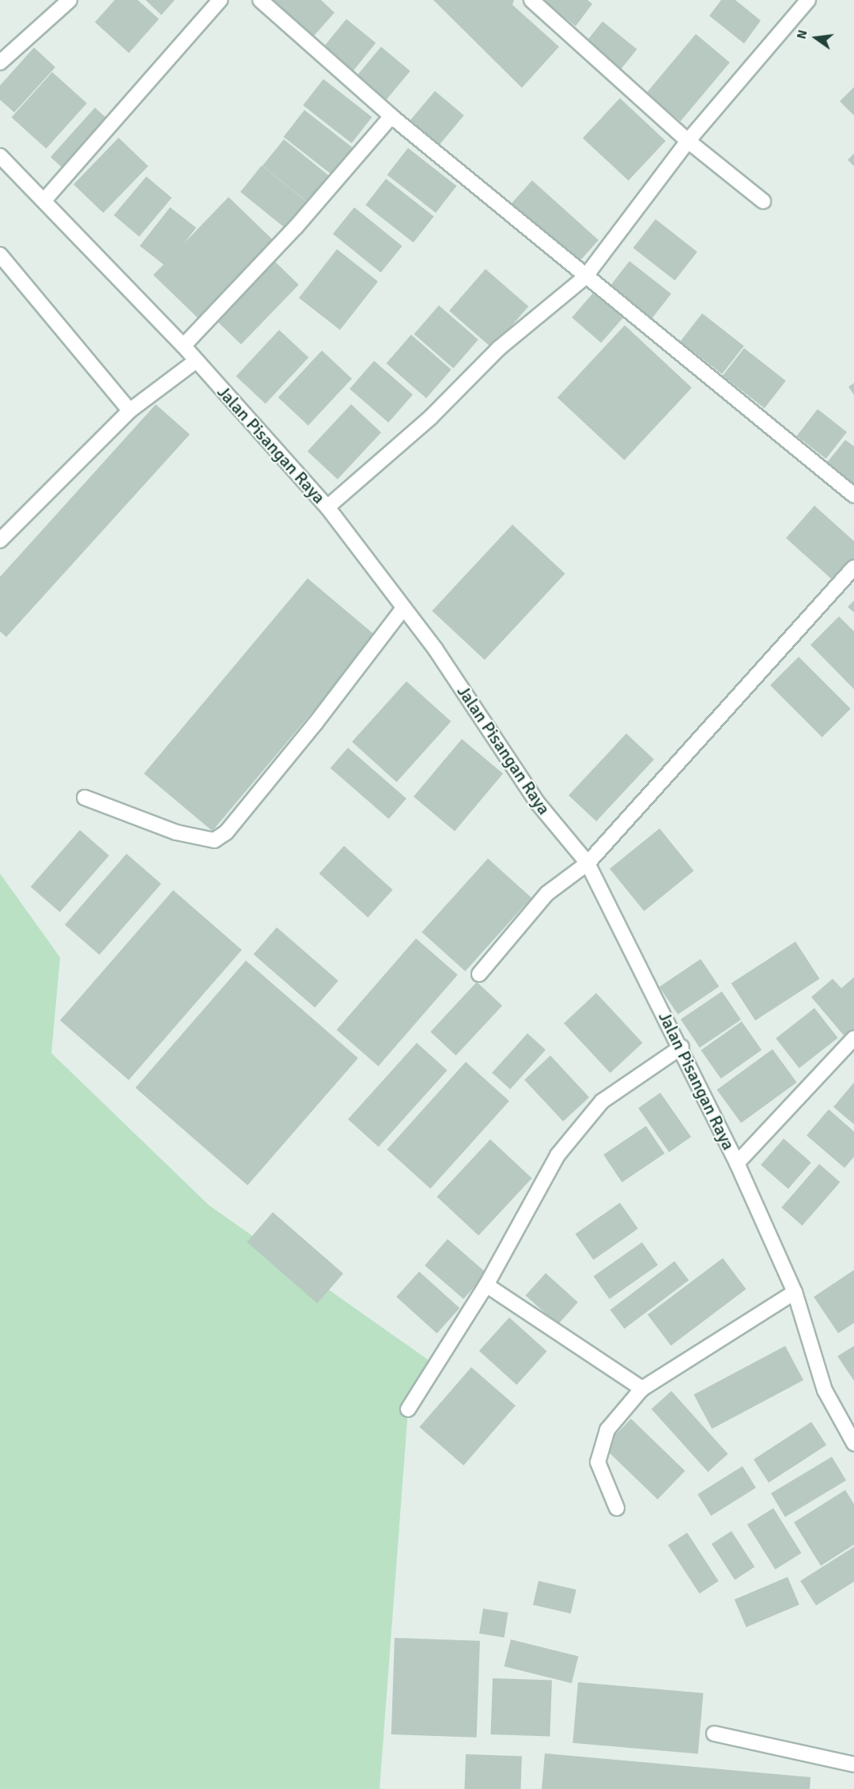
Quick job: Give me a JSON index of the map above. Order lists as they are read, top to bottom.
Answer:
{
  "streets": {
    "street": ["Jalan Pisangan Raya"]
  },
  "north": "left"
}
